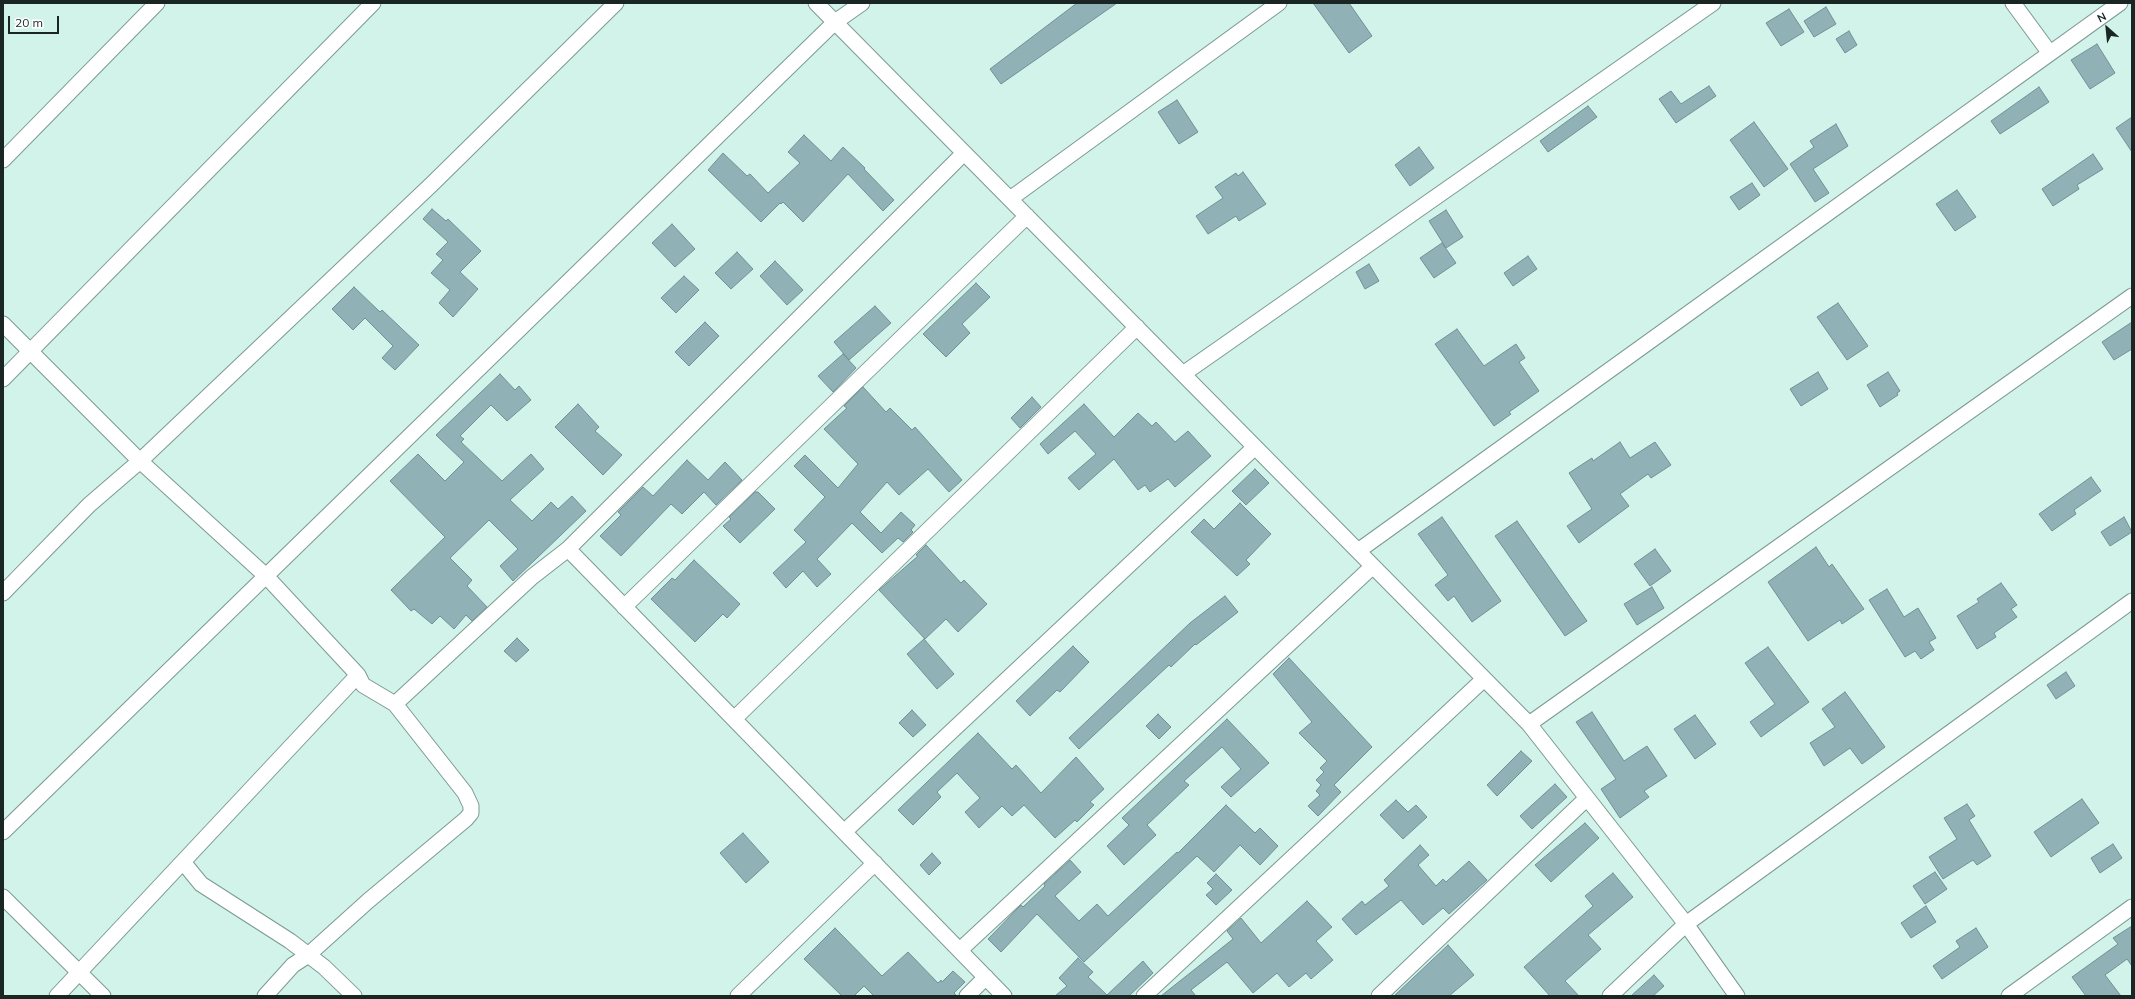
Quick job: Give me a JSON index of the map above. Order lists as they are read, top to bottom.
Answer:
{
  "scale_bar": "20 m",
  "north": "top left"
}
